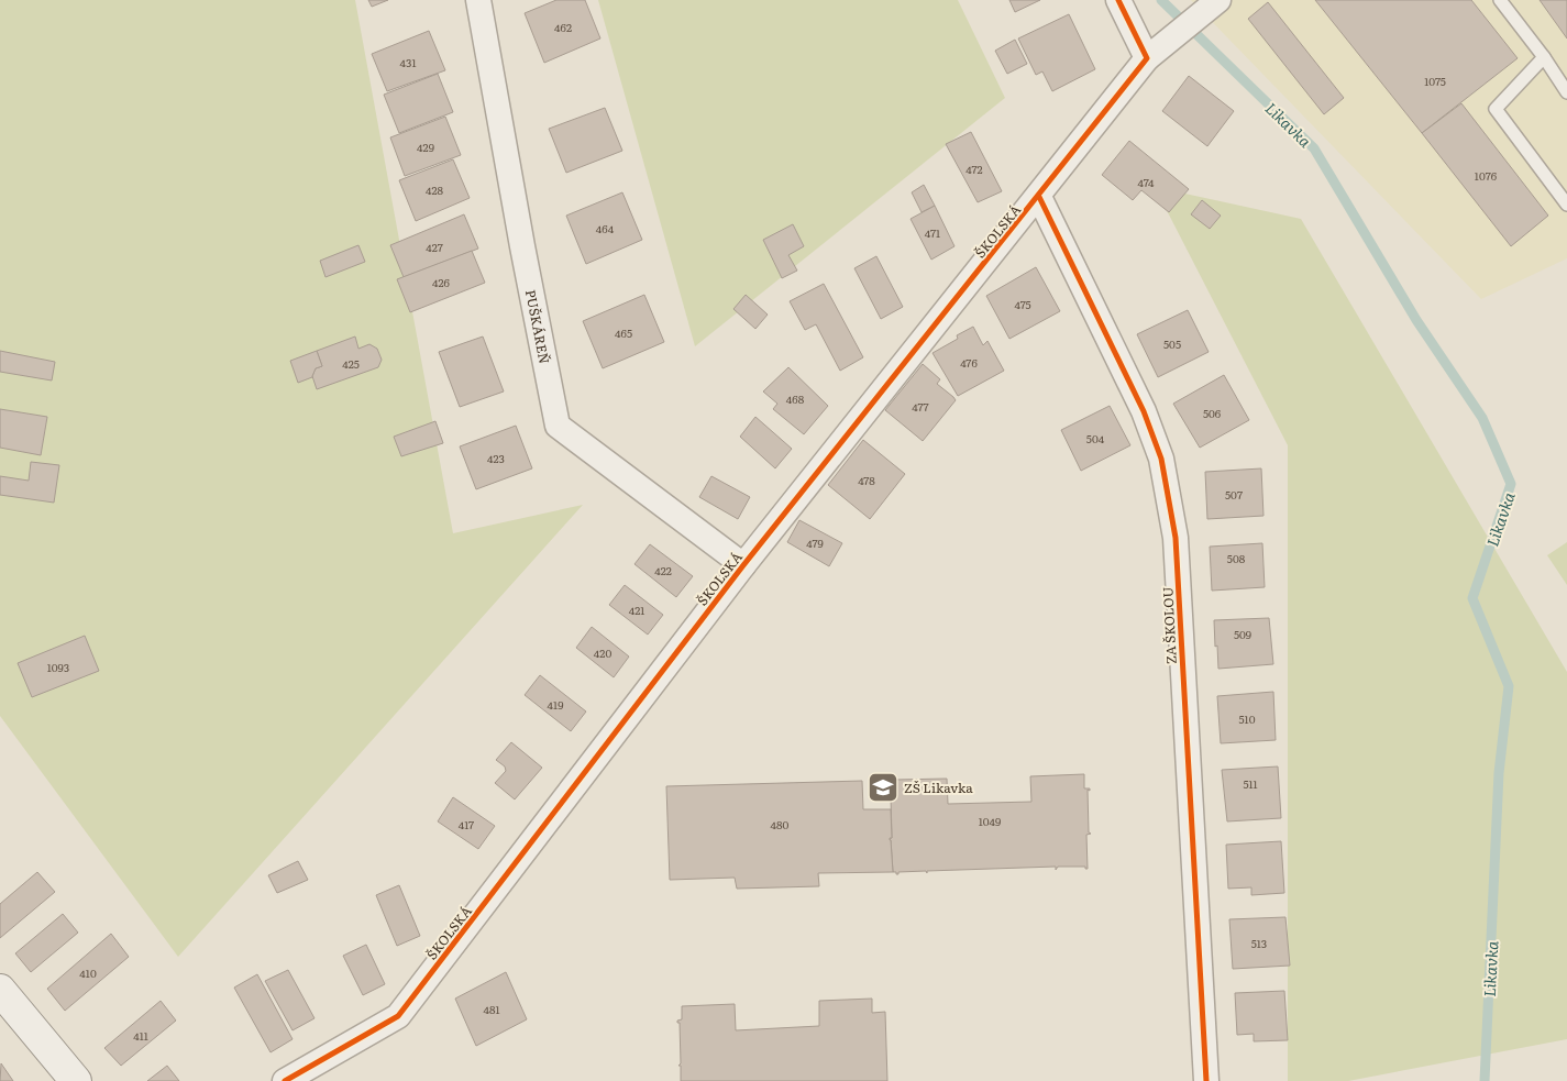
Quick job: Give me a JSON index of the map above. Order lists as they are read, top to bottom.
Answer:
{
  "streets": {
    "street": ["ŠKOLSKÁ", "PUŠKÁREŇ", "ZA ŠKOLOU"]
  },
  "crossings": [
    ["ŠKOLSKÁ", "PUŠKÁREŇ"],
    ["ŠKOLSKÁ", "ZA ŠKOLOU"]
  ],
  "water": ["Likavka"],
  "places": {
    "school or university": ["ZŠ Likavka"]
  },
  "house_numbers": [
    "462",
    "431",
    "1075",
    "429",
    "472",
    "1076",
    "474",
    "428",
    "464",
    "471",
    "427",
    "426",
    "475",
    "465",
    "505",
    "476",
    "425",
    "468",
    "477",
    "506",
    "504",
    "423",
    "478",
    "507",
    "479",
    "508",
    "422",
    "421",
    "509",
    "420",
    "1093",
    "419",
    "510",
    "511",
    "1049",
    "417",
    "480",
    "513",
    "410",
    "481",
    "411"
  ]
}
